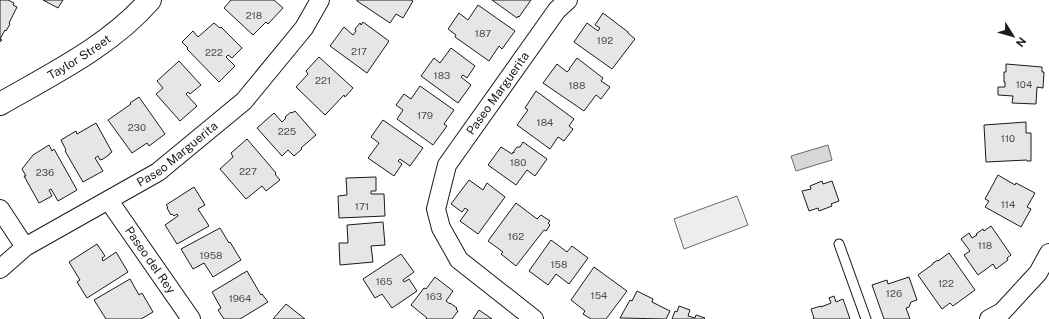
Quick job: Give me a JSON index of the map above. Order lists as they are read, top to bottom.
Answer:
{
  "streets": {
    "main road": ["Taylor Street"],
    "street": ["Paseo Marguerita", "Paseo del Rey"]
  },
  "crossings": [
    ["Paseo Marguerita", "Paseo del Rey"]
  ],
  "house_numbers": [
    "218",
    "187",
    "192",
    "217",
    "222",
    "183",
    "221",
    "104",
    "188",
    "179",
    "184",
    "230",
    "225",
    "110",
    "180",
    "227",
    "236",
    "114",
    "171",
    "162",
    "118",
    "1958",
    "158",
    "165",
    "122",
    "126",
    "154",
    "163",
    "1964"
  ],
  "north": "bottom right"
}
